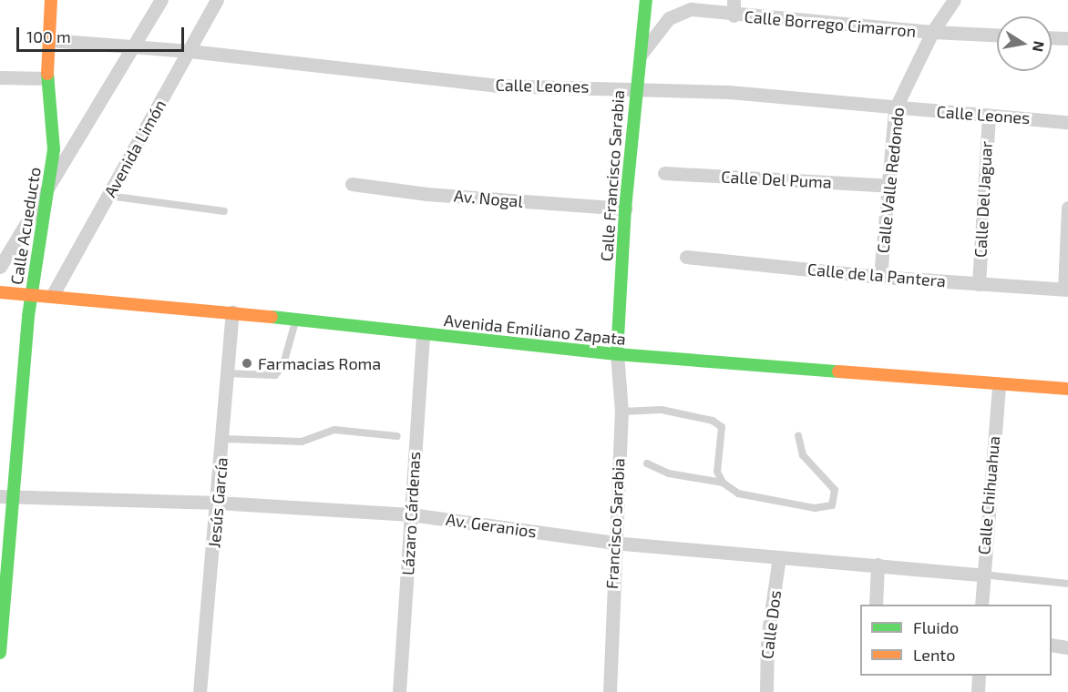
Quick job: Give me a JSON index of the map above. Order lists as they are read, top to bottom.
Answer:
{
  "streets": {
    "main road": ["Calle Francisco Sarabia", "Calle Acueducto", "Avenida Emiliano Zapata"],
    "street": [
      "Calle Borrego Cimarron",
      "Calle Leones",
      "Avenida Limón",
      "Calle Del Puma",
      "Calle Valle Redondo",
      "Av. Nogal",
      "Calle Del Jaguar",
      "Calle de la Pantera",
      "Calle Chihuahua",
      "Jesús García",
      "Lázaro Cárdenas",
      "Francisco Sarabia",
      "Av. Geranios",
      "Calle Dos"
    ]
  },
  "crossings": [
    ["Calle Borrego Cimarron", "Calle Francisco Sarabia"],
    ["Calle Borrego Cimarron", "Calle Valle Redondo"],
    ["Calle Leones", "Avenida Limón"],
    ["Calle Leones", "Calle Francisco Sarabia"],
    ["Calle Leones", "Calle Valle Redondo"],
    ["Calle Leones", "Calle Del Jaguar"],
    ["Calle Leones", "Calle Acueducto"],
    ["Avenida Limón", "Avenida Emiliano Zapata"],
    ["Calle Francisco Sarabia", "Av. Nogal"],
    ["Calle Francisco Sarabia", "Avenida Emiliano Zapata"],
    ["Calle Francisco Sarabia", "Francisco Sarabia"],
    ["Calle Del Puma", "Calle Valle Redondo"],
    ["Calle Valle Redondo", "Calle de la Pantera"],
    ["Calle Del Jaguar", "Calle de la Pantera"],
    ["Calle Acueducto", "Avenida Emiliano Zapata"],
    ["Calle Acueducto", "Av. Geranios"],
    ["Avenida Emiliano Zapata", "Calle Chihuahua"],
    ["Avenida Emiliano Zapata", "Jesús García"],
    ["Avenida Emiliano Zapata", "Lázaro Cárdenas"],
    ["Avenida Emiliano Zapata", "Francisco Sarabia"],
    ["Calle Chihuahua", "Av. Geranios"],
    ["Jesús García", "Av. Geranios"],
    ["Lázaro Cárdenas", "Av. Geranios"],
    ["Francisco Sarabia", "Av. Geranios"],
    ["Av. Geranios", "Calle Dos"]
  ],
  "places": ["Farmacias Roma"],
  "legend": ["Fluido", "Lento"],
  "scale_bar": "100 m",
  "north": "right"
}
